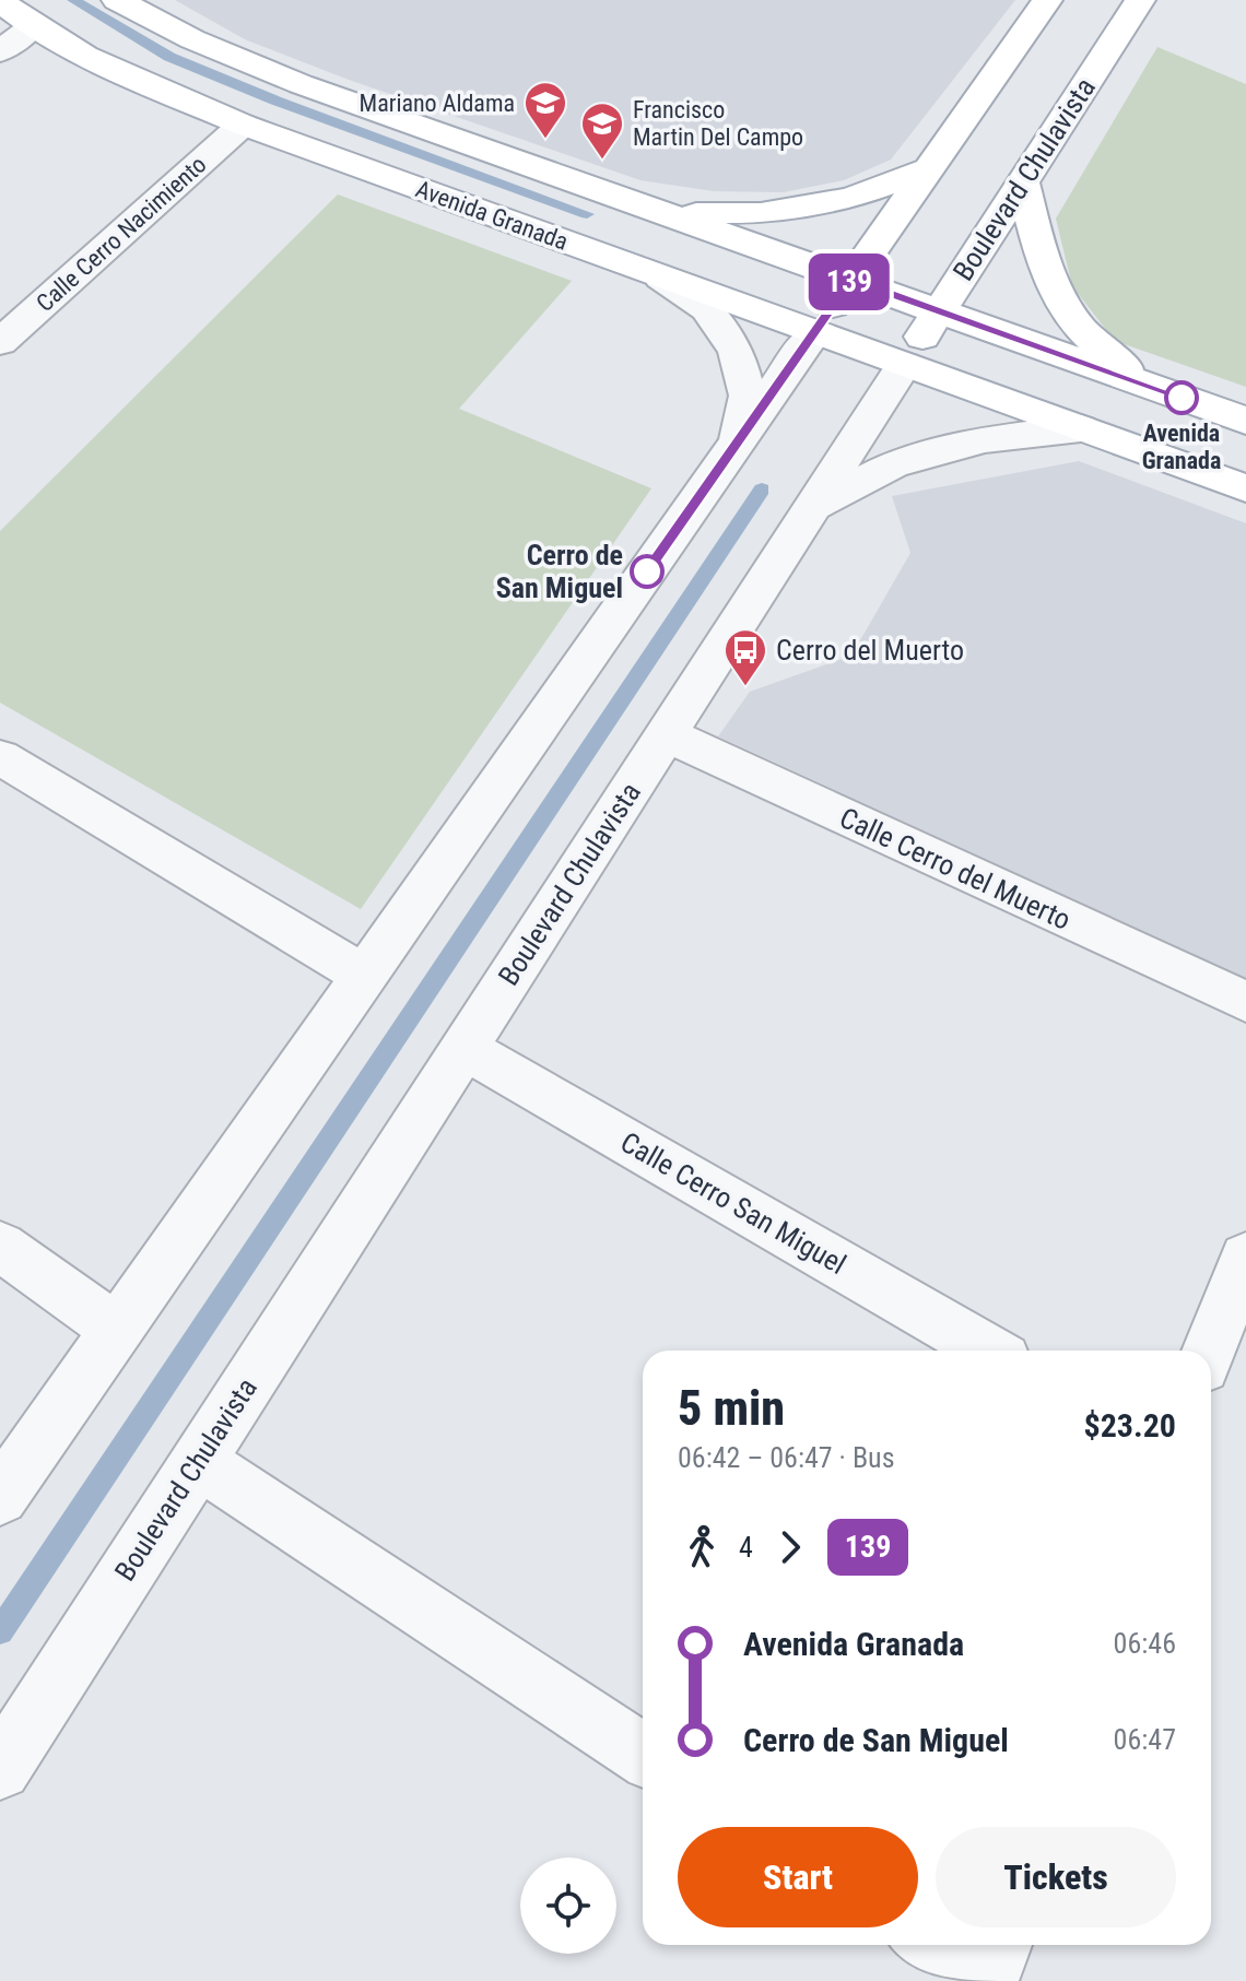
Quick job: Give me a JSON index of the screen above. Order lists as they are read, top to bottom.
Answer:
{
  "streets": {
    "main road": ["Boulevard Chulavista", "Avenida Granada"],
    "street": ["Calle Cerro Nacimiento", "Calle Cerro del Muerto", "Calle Cerro San Miguel"]
  },
  "crossings": [
    ["Boulevard Chulavista", "Avenida Granada"],
    ["Boulevard Chulavista", "Calle Cerro del Muerto"],
    ["Boulevard Chulavista", "Calle Cerro San Miguel"],
    ["Avenida Granada", "Calle Cerro Nacimiento"]
  ],
  "places": {
    "school or university": ["Mariano Aldama", "Francisco Martin Del Campo"],
    "other": ["Avenida Granada", "Cerro de San Miguel"],
    "bus stop": ["Cerro del Muerto"]
  },
  "lines": ["bus line 139"],
  "page": {
    "on_map": "139",
    "heading": ["5 min", "06:42 – 06:47 · Bus", "$23.20"],
    "legs": ["4", "139"],
    "list": [
      {
        "name": "Avenida Granada",
        "value": "06:46"
      },
      {
        "name": "Cerro de San Miguel",
        "value": "06:47"
      }
    ],
    "buttons": ["Start", "Tickets"]
  }
}
